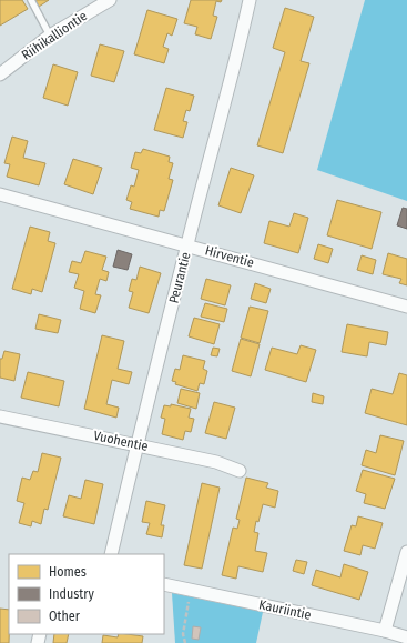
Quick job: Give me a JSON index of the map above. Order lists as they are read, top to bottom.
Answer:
{
  "streets": {
    "street": [
      "Riihikalliontie",
      "Hirventie",
      "Peurantie",
      "Vuohentie",
      "Kauriintie"
    ]
  },
  "crossings": [
    ["Hirventie", "Peurantie"],
    ["Peurantie", "Vuohentie"]
  ],
  "legend": ["Homes", "Industry", "Other"]
}
